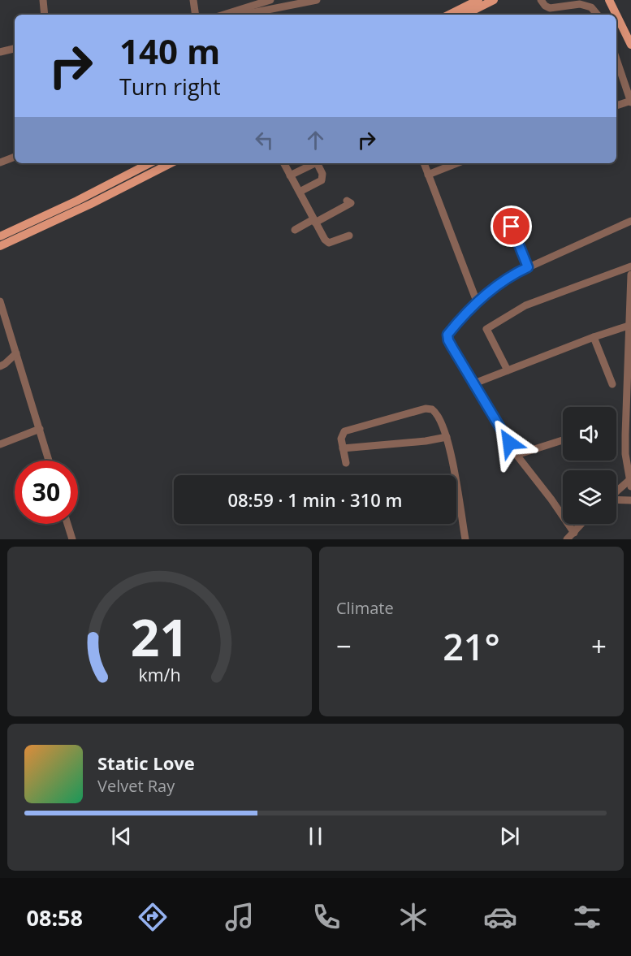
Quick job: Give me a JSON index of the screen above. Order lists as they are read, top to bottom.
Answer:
{
  "page": {
    "turn": ["140 m", "Turn right"],
    "limit": "30",
    "trip": "08:59 · 1 min · 310 m",
    "tile": "Climate",
    "heat": ["−", "21°", "+"],
    "song": ["Static Love", "Velvet Ray"],
    "tabs": "08:58",
    "gauge": ["21", "km/h"]
  }
}
